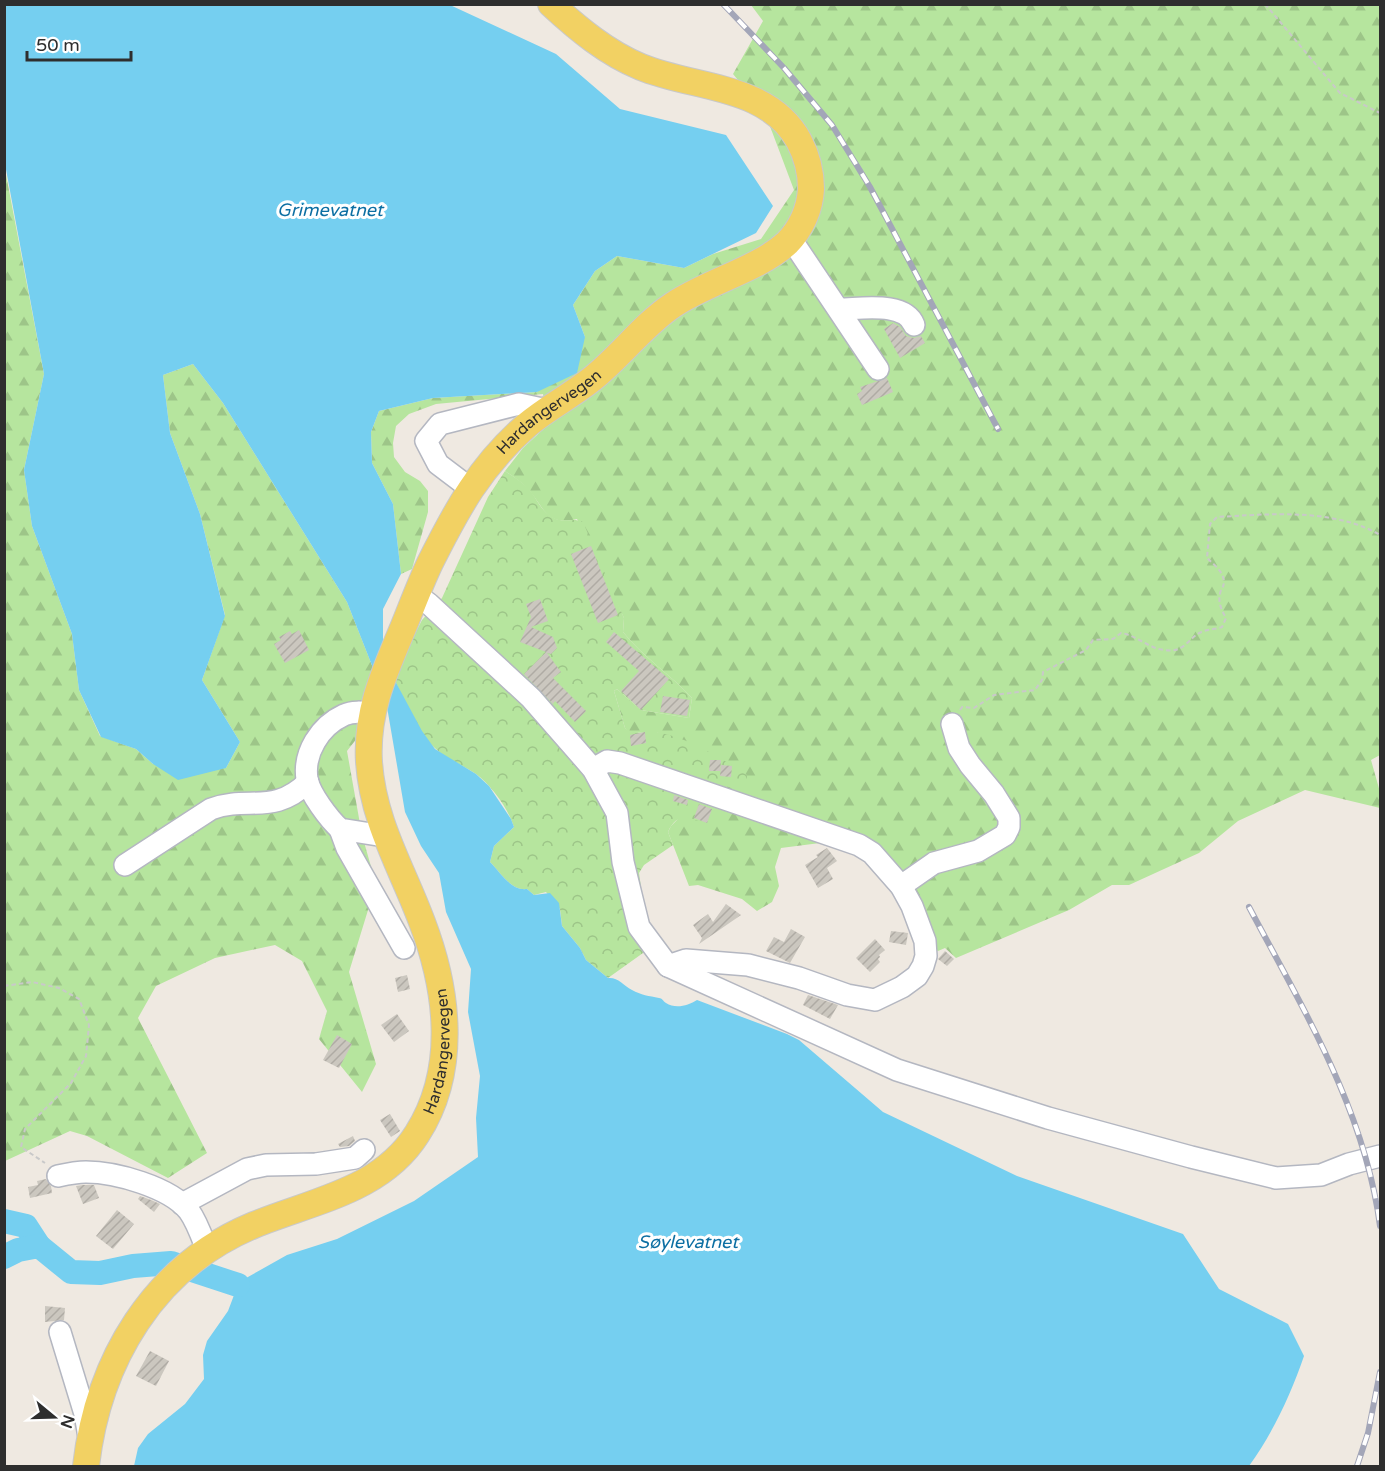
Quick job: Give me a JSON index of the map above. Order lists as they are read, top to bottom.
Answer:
{
  "streets": {
    "main road": ["Hardangervegen"]
  },
  "water": ["Grimevatnet", "Søylevatnet"],
  "scale_bar": "50 m",
  "north": "right"
}
